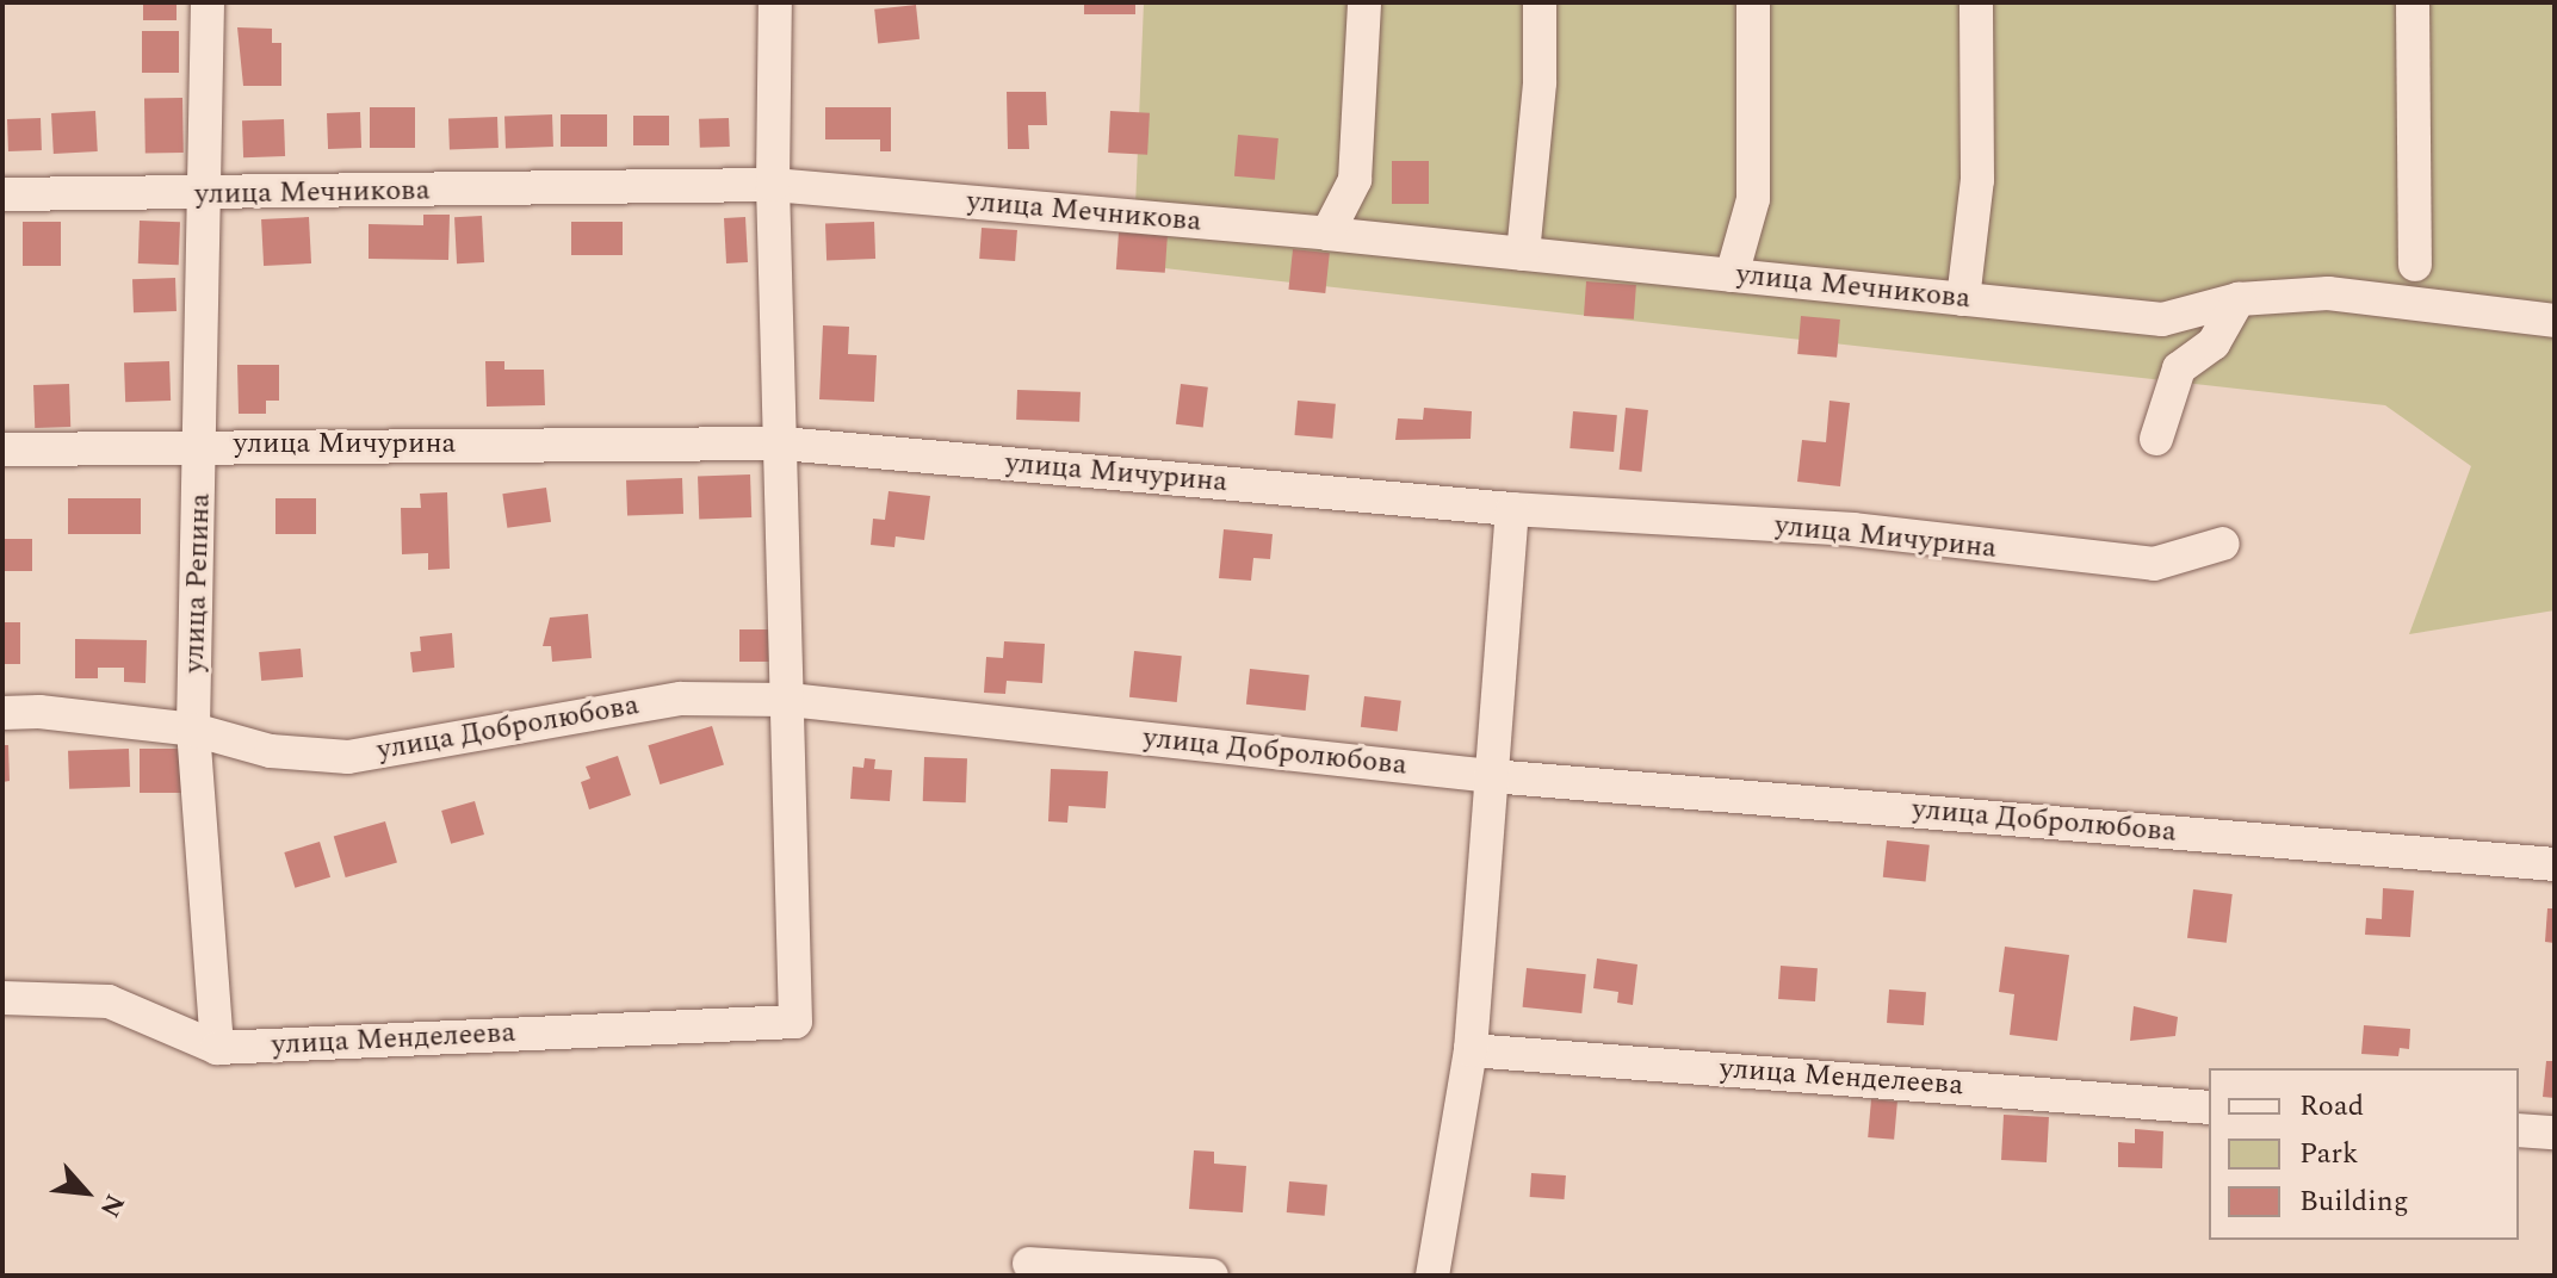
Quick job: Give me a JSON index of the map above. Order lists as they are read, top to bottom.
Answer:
{
  "streets": {
    "street": [
      "улица Мечникова",
      "улица Мичурина",
      "улица Репина",
      "улица Добролюбова",
      "улица Менделеева"
    ]
  },
  "crossings": [
    ["улица Мечникова", "улица Репина"],
    ["улица Мичурина", "улица Репина"],
    ["улица Репина", "улица Добролюбова"],
    ["улица Репина", "улица Менделеева"],
    ["улица Добролюбова", "улица Менделеева"]
  ],
  "legend": ["Road", "Park", "Building"],
  "north": "bottom right"
}
